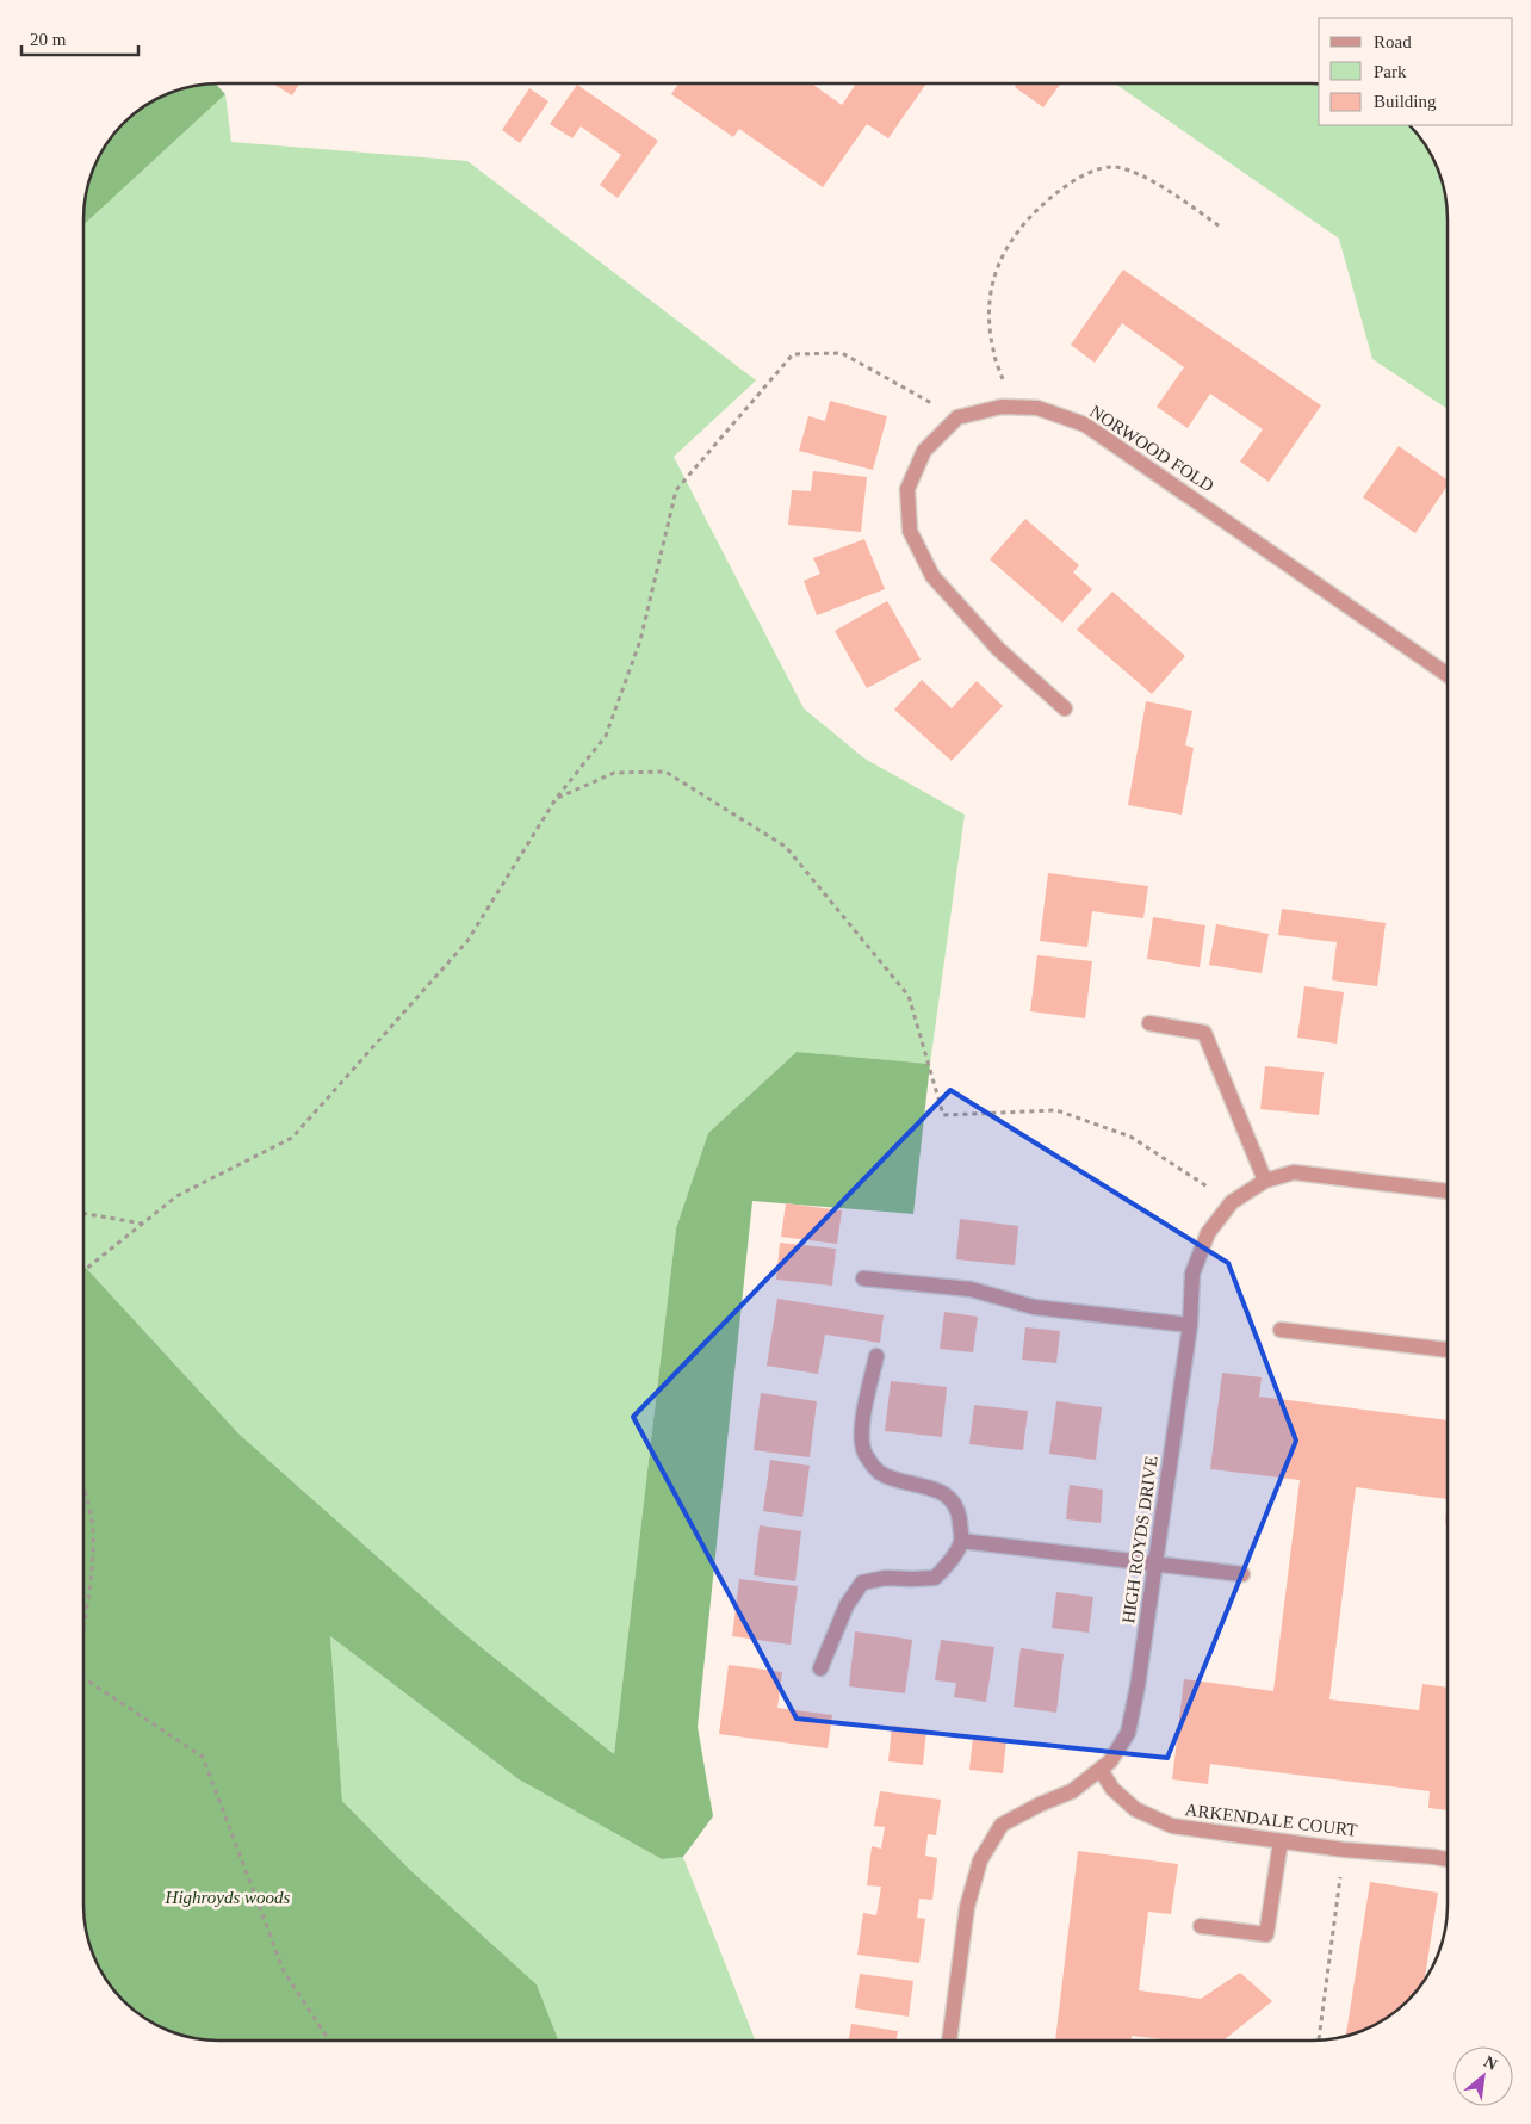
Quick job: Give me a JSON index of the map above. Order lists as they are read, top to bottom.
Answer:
{
  "streets": {
    "street": ["NORWOOD FOLD", "HIGH ROYDS DRIVE", "ARKENDALE COURT"]
  },
  "crossings": [
    ["HIGH ROYDS DRIVE", "ARKENDALE COURT"]
  ],
  "parks": ["Highroyds woods"],
  "legend": ["Road", "Park", "Building"],
  "scale_bar": "20 m",
  "north": "top right"
}
